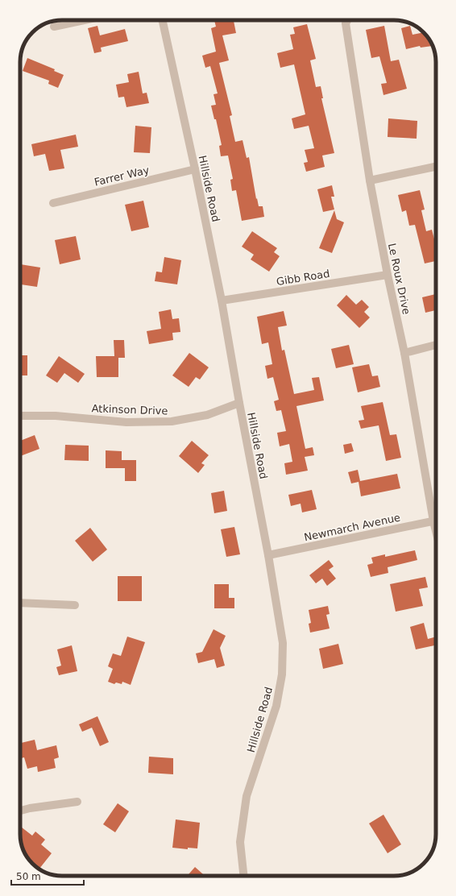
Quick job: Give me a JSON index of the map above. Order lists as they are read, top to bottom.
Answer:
{
  "streets": {
    "street": [
      "Farrer Way",
      "Hillside Road",
      "Gibb Road",
      "Le Roux Drive",
      "Atkinson Drive",
      "Newmarch Avenue"
    ]
  },
  "crossings": [
    ["Farrer Way", "Hillside Road"],
    ["Hillside Road", "Gibb Road"],
    ["Hillside Road", "Atkinson Drive"],
    ["Hillside Road", "Newmarch Avenue"],
    ["Gibb Road", "Le Roux Drive"]
  ],
  "scale_bar": "50 m"
}
